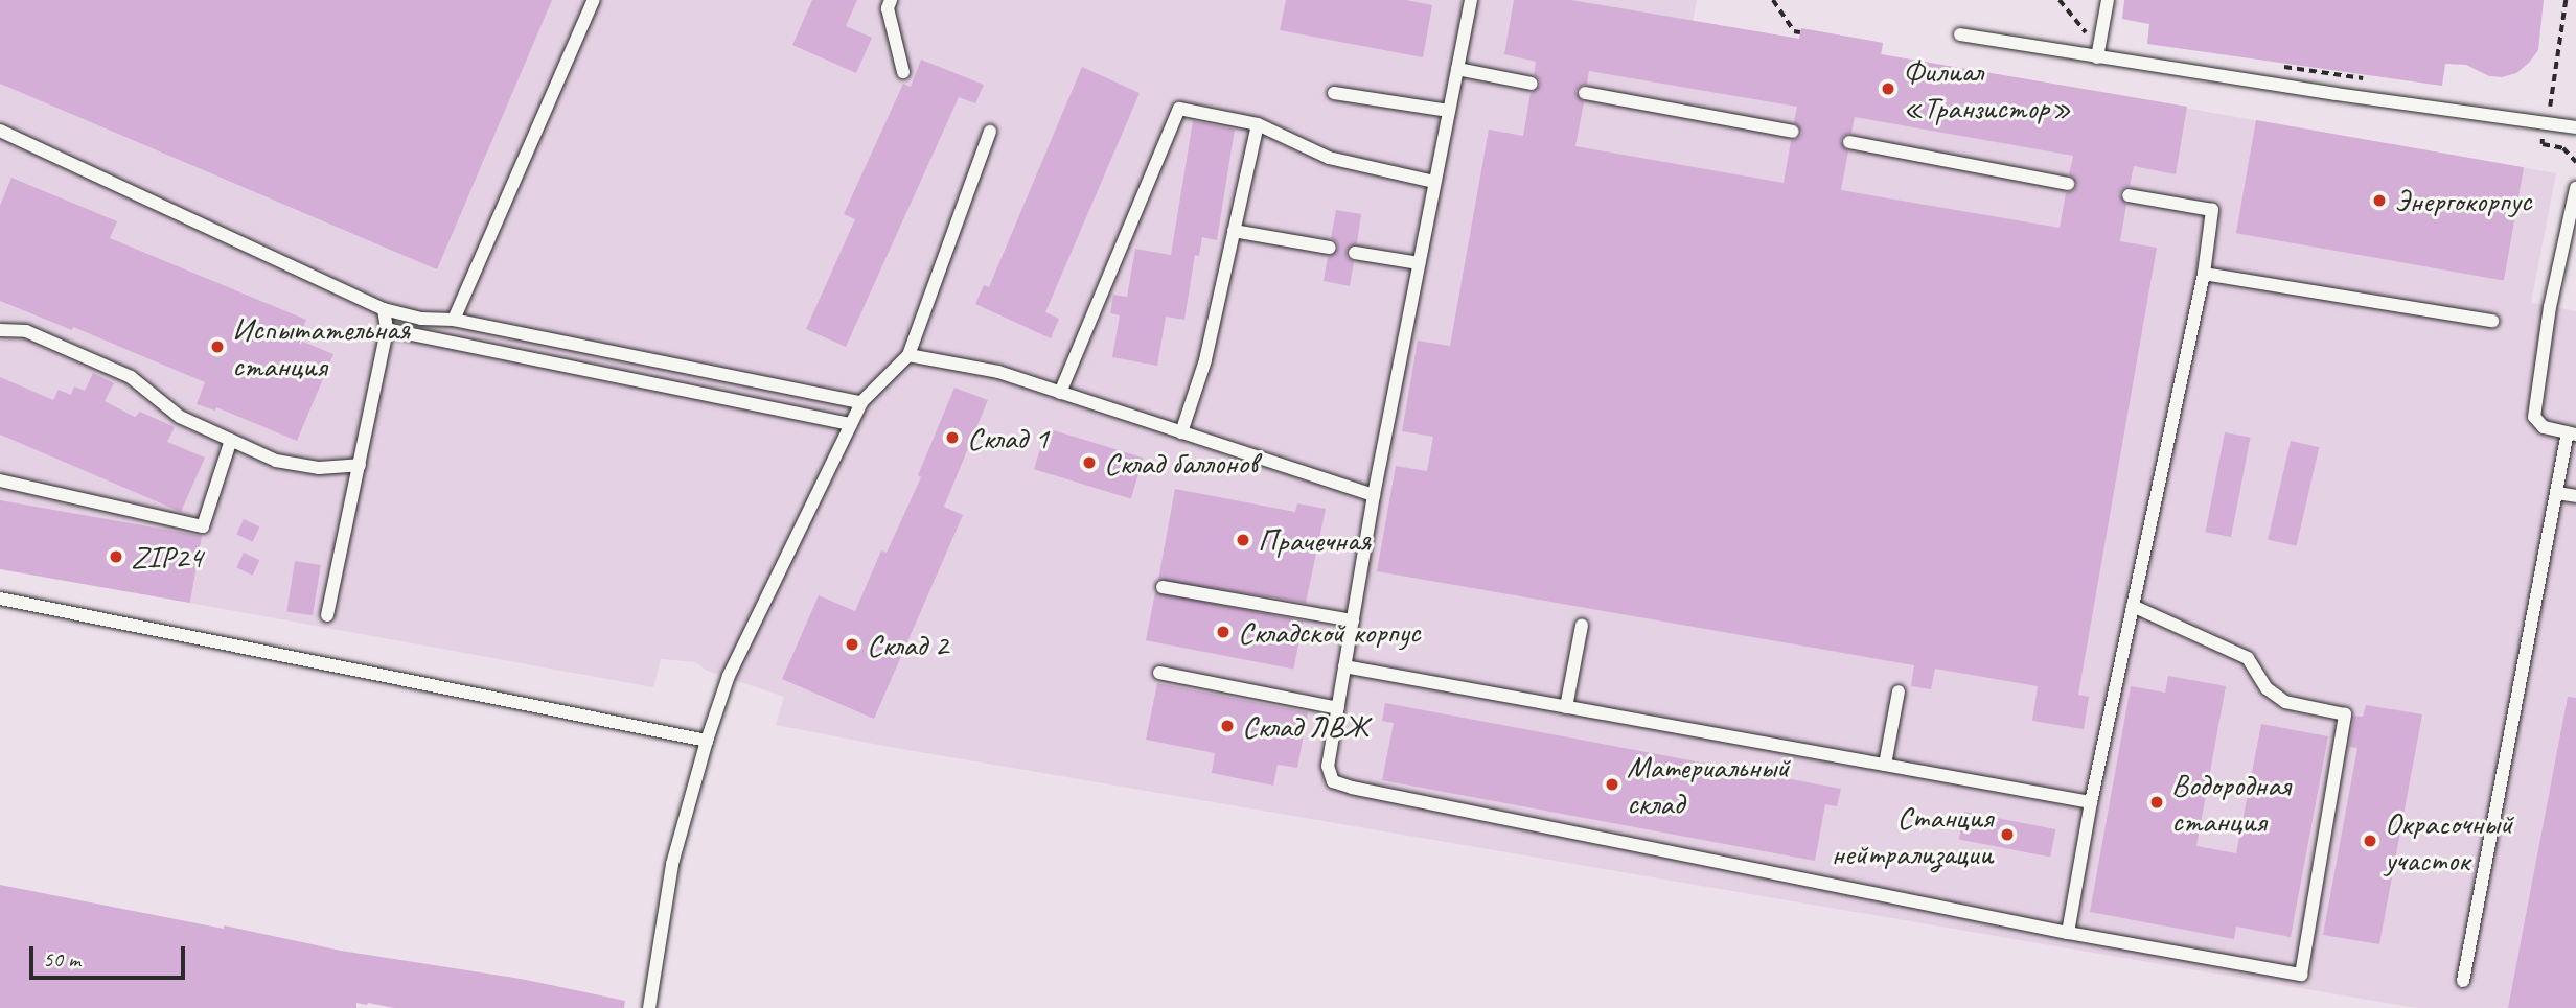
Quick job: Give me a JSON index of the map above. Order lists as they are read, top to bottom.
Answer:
{
  "places": [
    "Филиал «Транзистор»",
    "Энергокорпус",
    "Испытательная станция",
    "Склад 1",
    "Склад баллонов",
    "Прачечная",
    "ZIP24",
    "Складской корпус",
    "Склад 2",
    "Склад ЛВЖ",
    "Материальный склад",
    "Водородная станция",
    "Станция нейтрализации",
    "Окрасочный участок"
  ],
  "scale_bar": "50 m"
}
